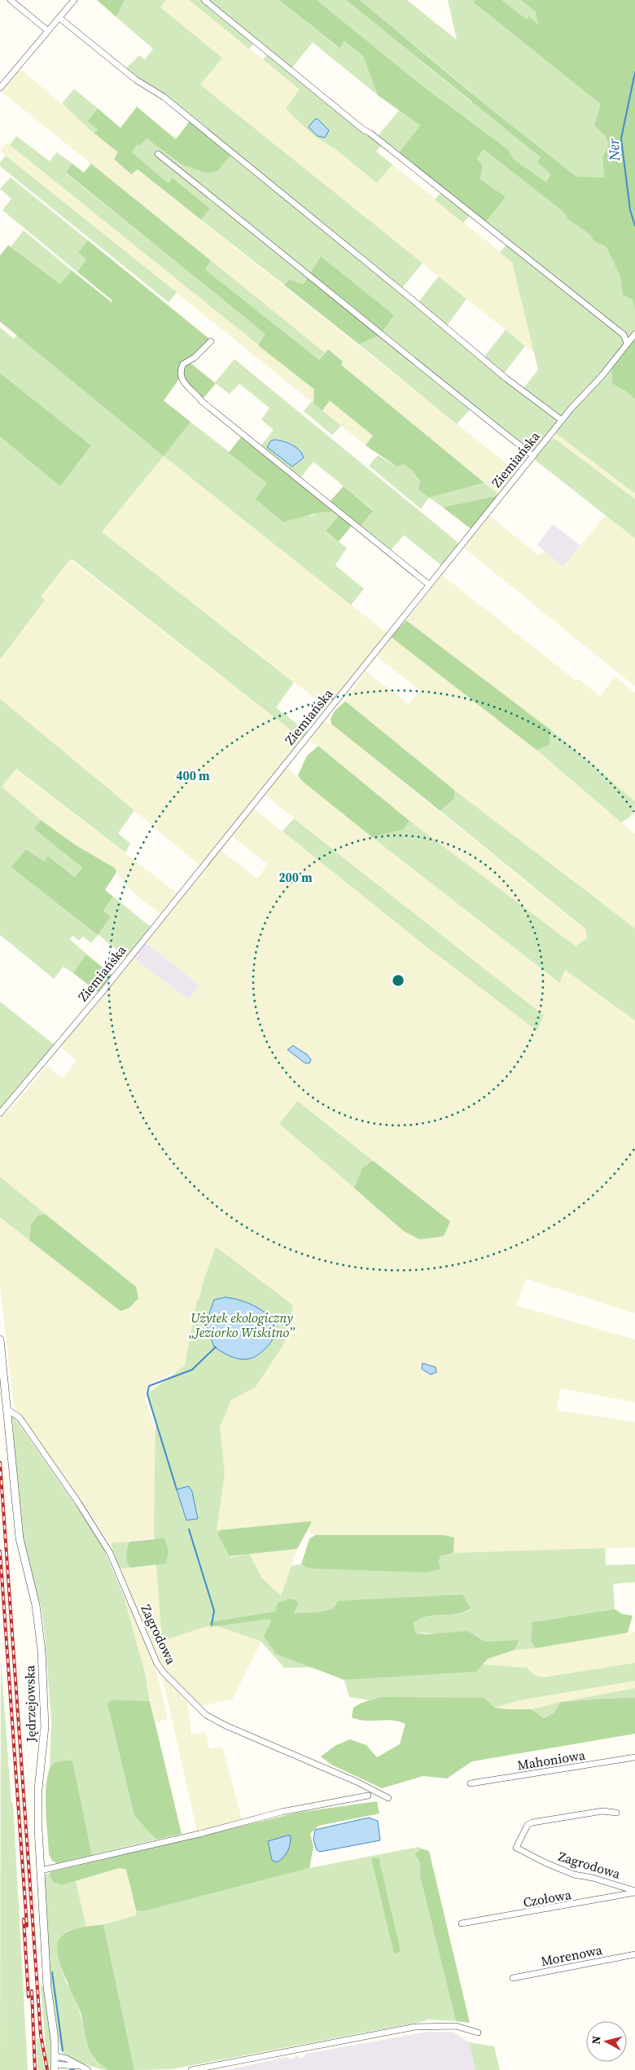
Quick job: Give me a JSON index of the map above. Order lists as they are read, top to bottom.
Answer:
{
  "streets": {
    "street": [
      "Ziemiańska",
      "Zagrodowa",
      "Jędrzejowska",
      "Mahoniowa",
      "Czołowa",
      "Morenowa"
    ]
  },
  "crossings": [
    ["Zagrodowa", "Jędrzejowska"],
    ["Zagrodowa", "Czołowa"]
  ],
  "water": ["Ner"],
  "parks": ["Użytek ekologiczny „Jeziorko Wiskitno”"],
  "north": "left",
  "rings": ["400 m", "200 m"]
}
